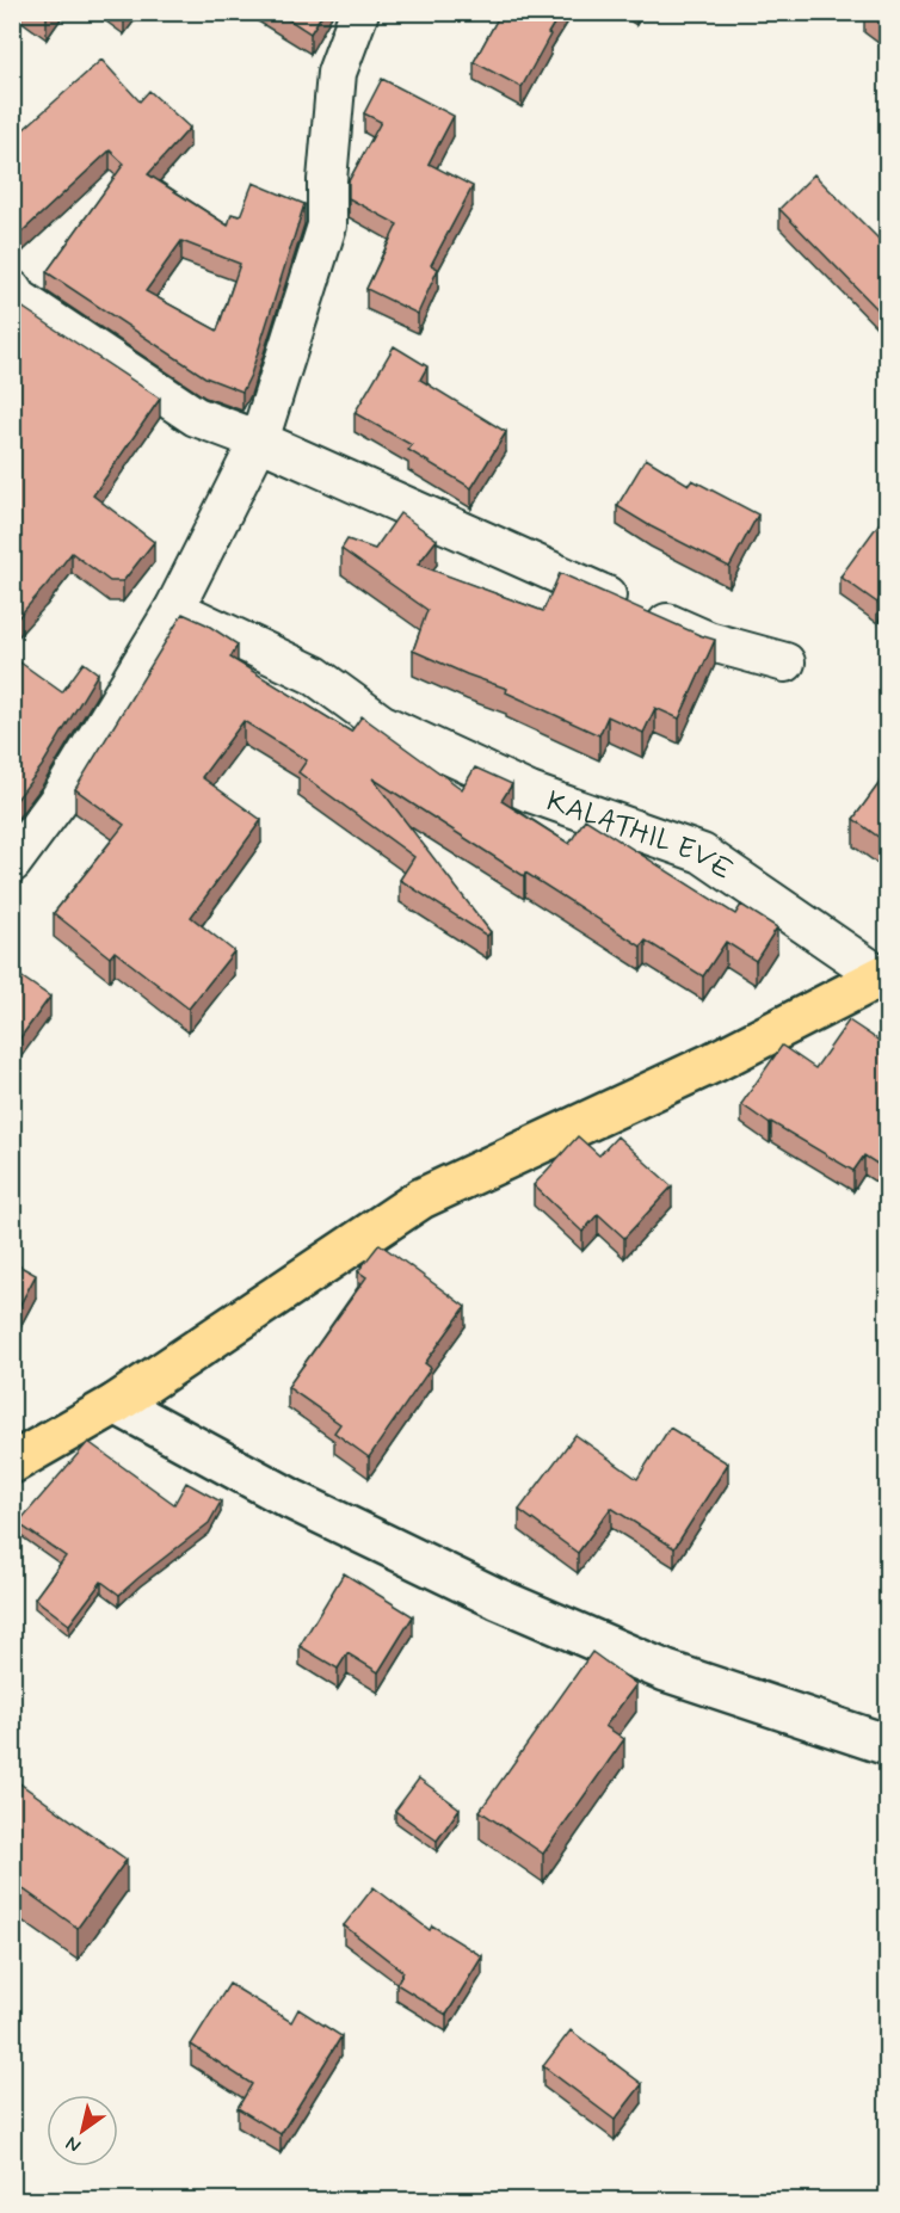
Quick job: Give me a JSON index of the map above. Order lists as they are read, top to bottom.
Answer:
{
  "streets": {
    "street": ["KALATHIL EVE"]
  },
  "north": "bottom left"
}
